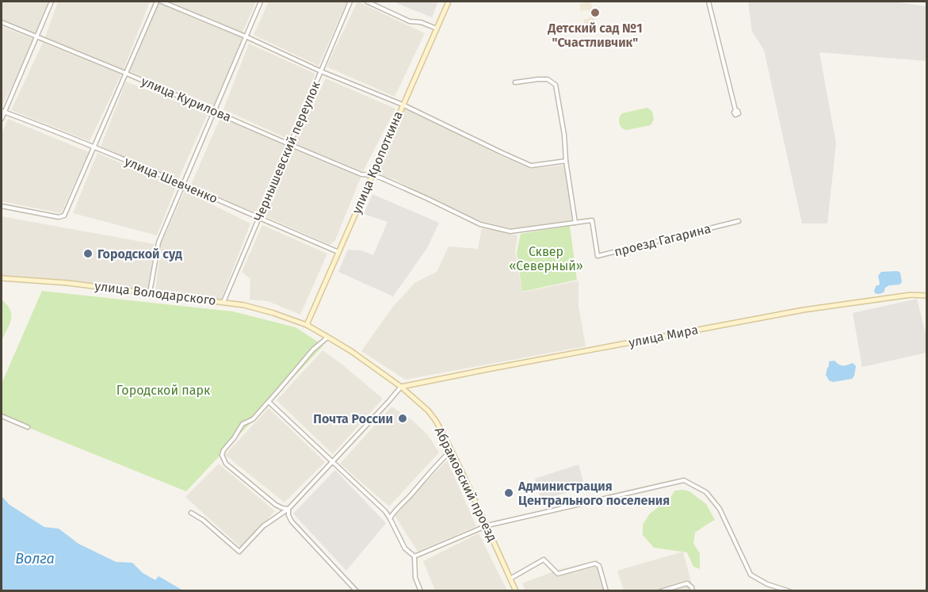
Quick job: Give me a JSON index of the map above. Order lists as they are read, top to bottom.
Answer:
{
  "streets": {
    "street": [
      "улица Курилова",
      "Чернышевский переулок",
      "улица Кропоткина",
      "улица Шевченко",
      "проезд Гагарина",
      "улица Володарского",
      "улица Мира",
      "Абрамовский проезд"
    ]
  },
  "crossings": [
    ["улица Курилова", "Чернышевский переулок"],
    ["улица Курилова", "улица Кропоткина"],
    ["улица Курилова", "проезд Гагарина"],
    ["Чернышевский переулок", "улица Шевченко"],
    ["Чернышевский переулок", "улица Володарского"],
    ["улица Кропоткина", "улица Шевченко"],
    ["улица Кропоткина", "проезд Гагарина"],
    ["улица Кропоткина", "улица Володарского"],
    ["улица Кропоткина", "Абрамовский проезд"],
    ["улица Володарского", "Абрамовский проезд"],
    ["улица Мира", "Абрамовский проезд"]
  ],
  "water": ["Волга"],
  "parks": ["Сквер «Северный»", "Городской парк"],
  "places": [
    "Детский сад №1 \"Счастливчик\"",
    "Городской суд",
    "Почта России",
    "Администрация Центрального поселения"
  ]
}
